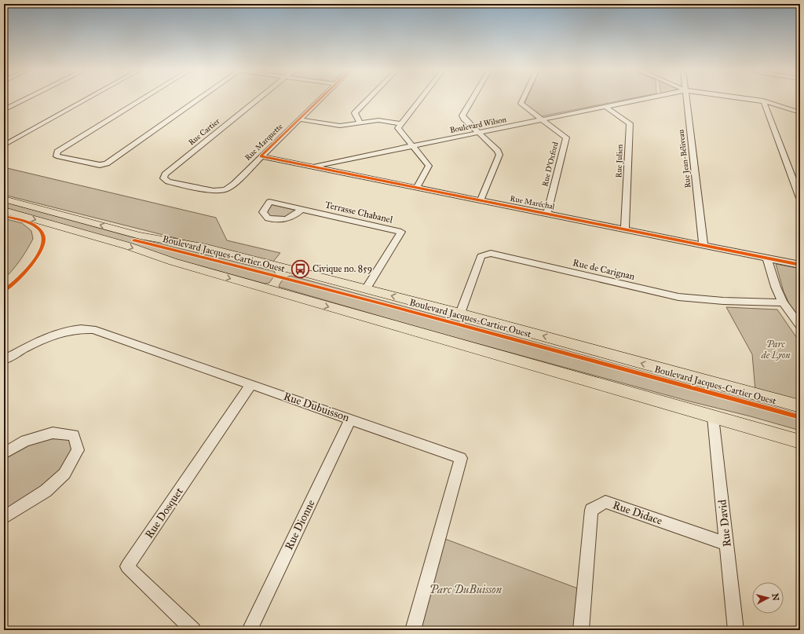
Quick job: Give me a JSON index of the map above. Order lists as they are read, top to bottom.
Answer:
{
  "streets": {
    "main road": ["Boulevard Jacques-Cartier Ouest"],
    "street": [
      "Boulevard Wilson",
      "Rue Cartier",
      "Rue Marquette",
      "Rue Jean-Béliveau",
      "Rue Julien",
      "Rue D'Oxford",
      "Rue Maréchal",
      "Terrasse Chabanel",
      "Rue de Carignan",
      "Rue Dubuisson",
      "Rue Dosquet",
      "Rue Didace",
      "Rue David",
      "Rue Dionne"
    ]
  },
  "crossings": [
    ["Boulevard Wilson", "Rue Julien"],
    ["Boulevard Wilson", "Rue D'Oxford"],
    ["Boulevard Wilson", "Rue Maréchal"],
    ["Rue Cartier", "Rue Marquette"],
    ["Rue Marquette", "Rue Maréchal"],
    ["Rue Jean-Béliveau", "Rue Maréchal"],
    ["Rue Julien", "Rue Maréchal"],
    ["Rue D'Oxford", "Rue Maréchal"],
    ["Terrasse Chabanel", "Boulevard Jacques-Cartier Ouest"],
    ["Boulevard Jacques-Cartier Ouest", "Rue de Carignan"],
    ["Boulevard Jacques-Cartier Ouest", "Rue David"],
    ["Rue Dubuisson", "Rue Dosquet"],
    ["Rue Dubuisson", "Rue Dionne"],
    ["Rue Didace", "Rue David"]
  ],
  "parks": ["Parc de Lyon", "Parc DuBuisson"],
  "places": {
    "bus stop": ["Civique no. 859"]
  },
  "north": "right"
}
